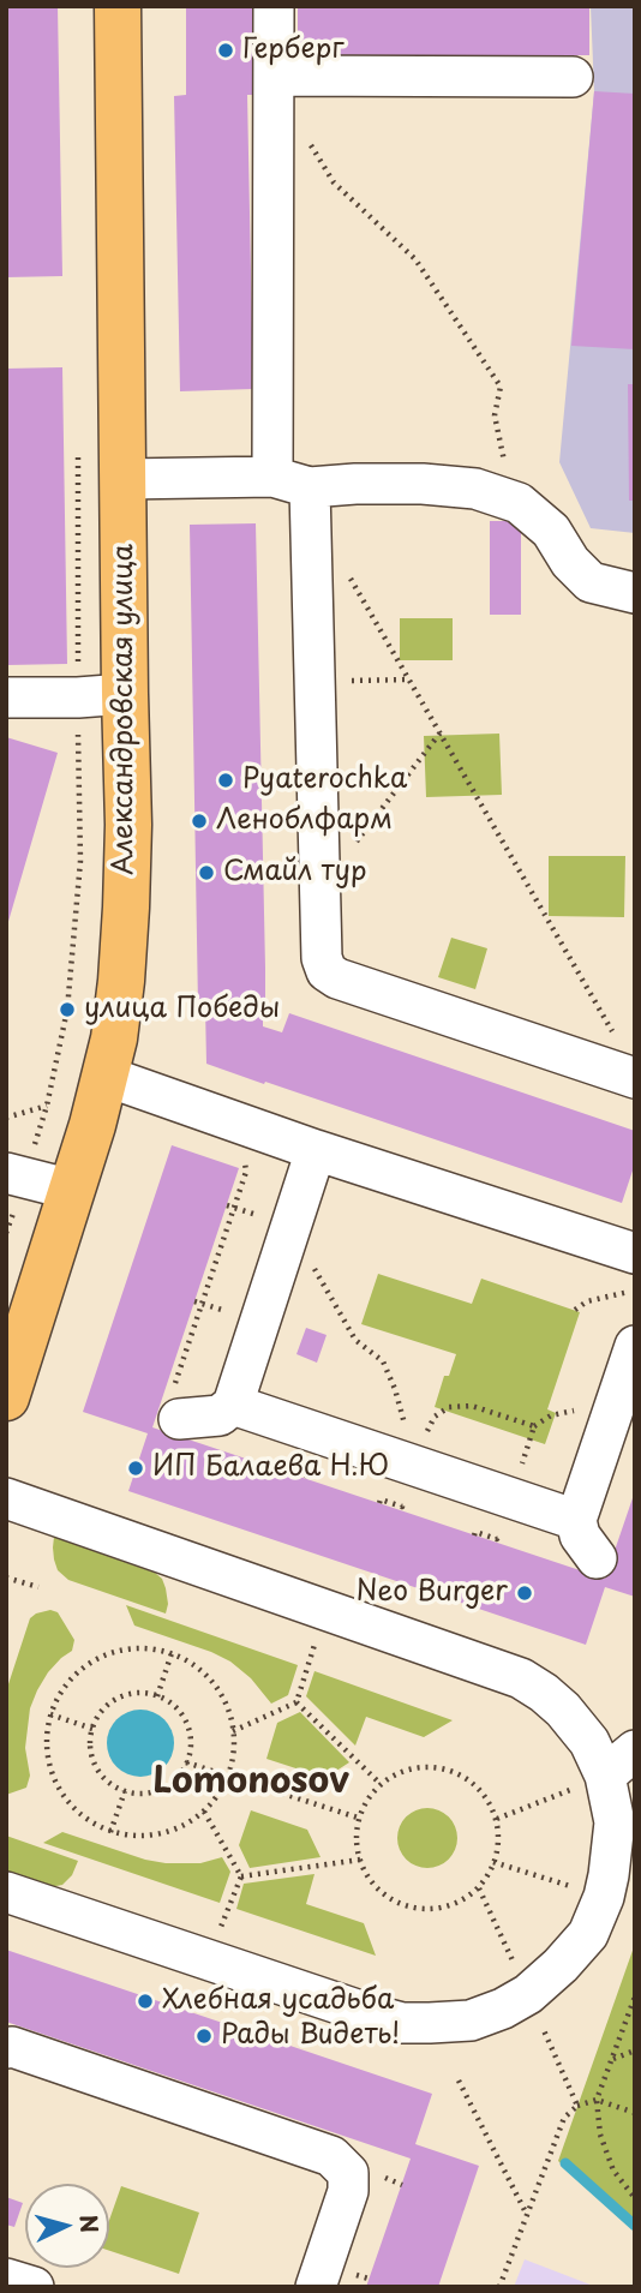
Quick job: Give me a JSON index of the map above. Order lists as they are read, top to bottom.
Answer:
{
  "streets": {
    "main road": ["Александровская улица"]
  },
  "districts": ["Lomonosov"],
  "places": [
    "Герберг",
    "Pyaterochka",
    "Леноблфарм",
    "Смайл тур",
    "улица Победы",
    "ИП Балаева Н.Ю",
    "Neo Burger",
    "Хлебная усадьба",
    "Рады Видеть!"
  ],
  "north": "right"
}
